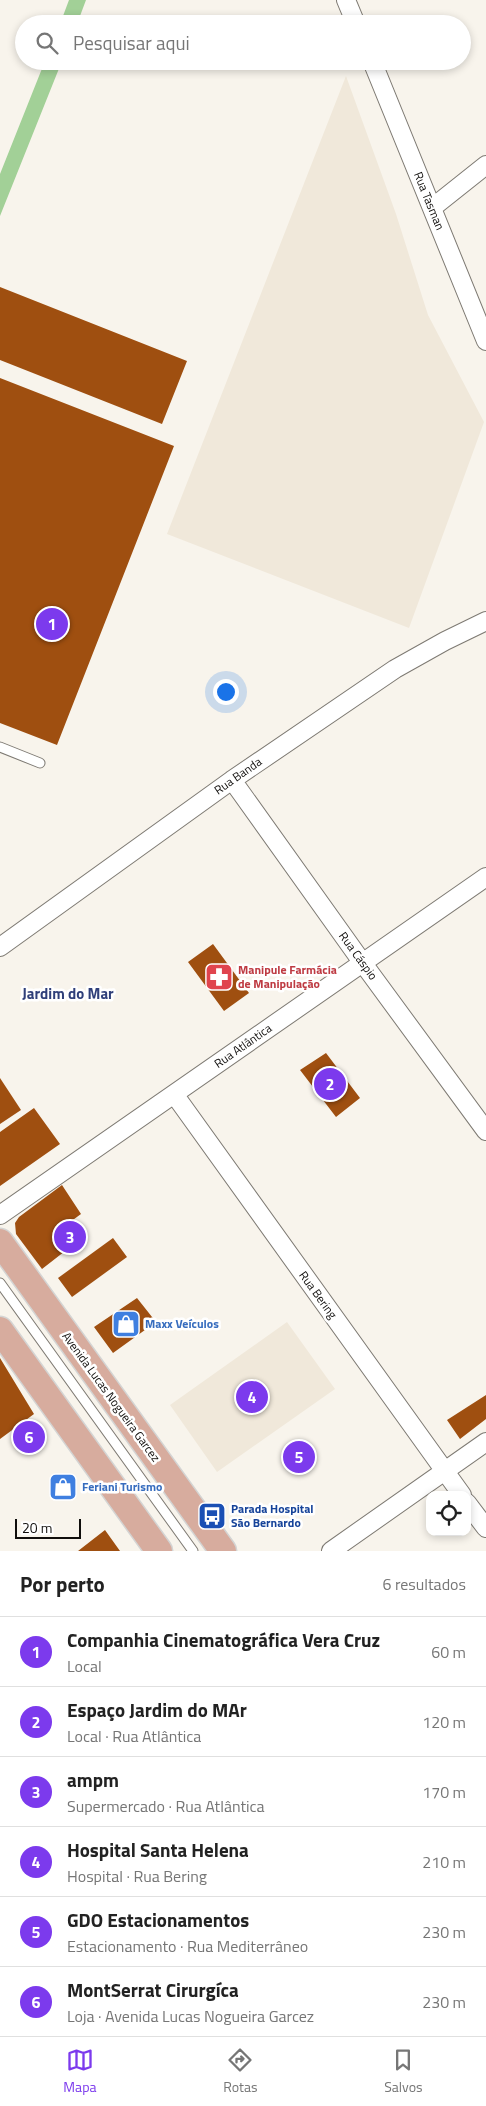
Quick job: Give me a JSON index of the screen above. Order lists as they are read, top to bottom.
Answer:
{
  "streets": {
    "main road": ["Avenida Lucas Nogueira Garcez"],
    "street": [
      "Rua Tasman",
      "Rua Banda",
      "Rua Cáspio",
      "Rua Atlântica",
      "Rua Bering"
    ]
  },
  "crossings": [
    ["Rua Banda", "Rua Cáspio"],
    ["Rua Cáspio", "Rua Atlântica"],
    ["Rua Atlântica", "Rua Bering"]
  ],
  "districts": ["Jardim do Mar"],
  "places": {
    "pharmacy": ["Manipule Farmácia de Manipulação"],
    "shop": ["Maxx Veículos", "Feriani Turismo"],
    "bus stop": ["Parada Hospital São Bernardo"]
  },
  "scale_bar": "20 m",
  "page": {
    "search": "Pesquisar aqui",
    "pins": [
      "1",
      "2",
      "3",
      "4",
      "6",
      "5"
    ],
    "scale": "20 m",
    "heading": ["Por perto", "6 resultados"],
    "list": [
      {
        "mark": "1",
        "name": "Companhia Cinematográfica Vera Cruz",
        "note": "Local",
        "value": "60 m"
      },
      {
        "mark": "2",
        "name": "Espaço Jardim do MAr",
        "note": "Local · Rua Atlântica",
        "value": "120 m"
      },
      {
        "mark": "3",
        "name": "ampm",
        "note": "Supermercado · Rua Atlântica",
        "value": "170 m"
      },
      {
        "mark": "4",
        "name": "Hospital Santa Helena",
        "note": "Hospital · Rua Bering",
        "value": "210 m"
      },
      {
        "mark": "5",
        "name": "GDO Estacionamentos",
        "note": "Estacionamento · Rua Mediterrâneo",
        "value": "230 m"
      },
      {
        "mark": "6",
        "name": "MontSerrat Cirurgíca",
        "note": "Loja · Avenida Lucas Nogueira Garcez",
        "value": "230 m"
      }
    ],
    "nav": ["Mapa", "Rotas", "Salvos"]
  }
}
